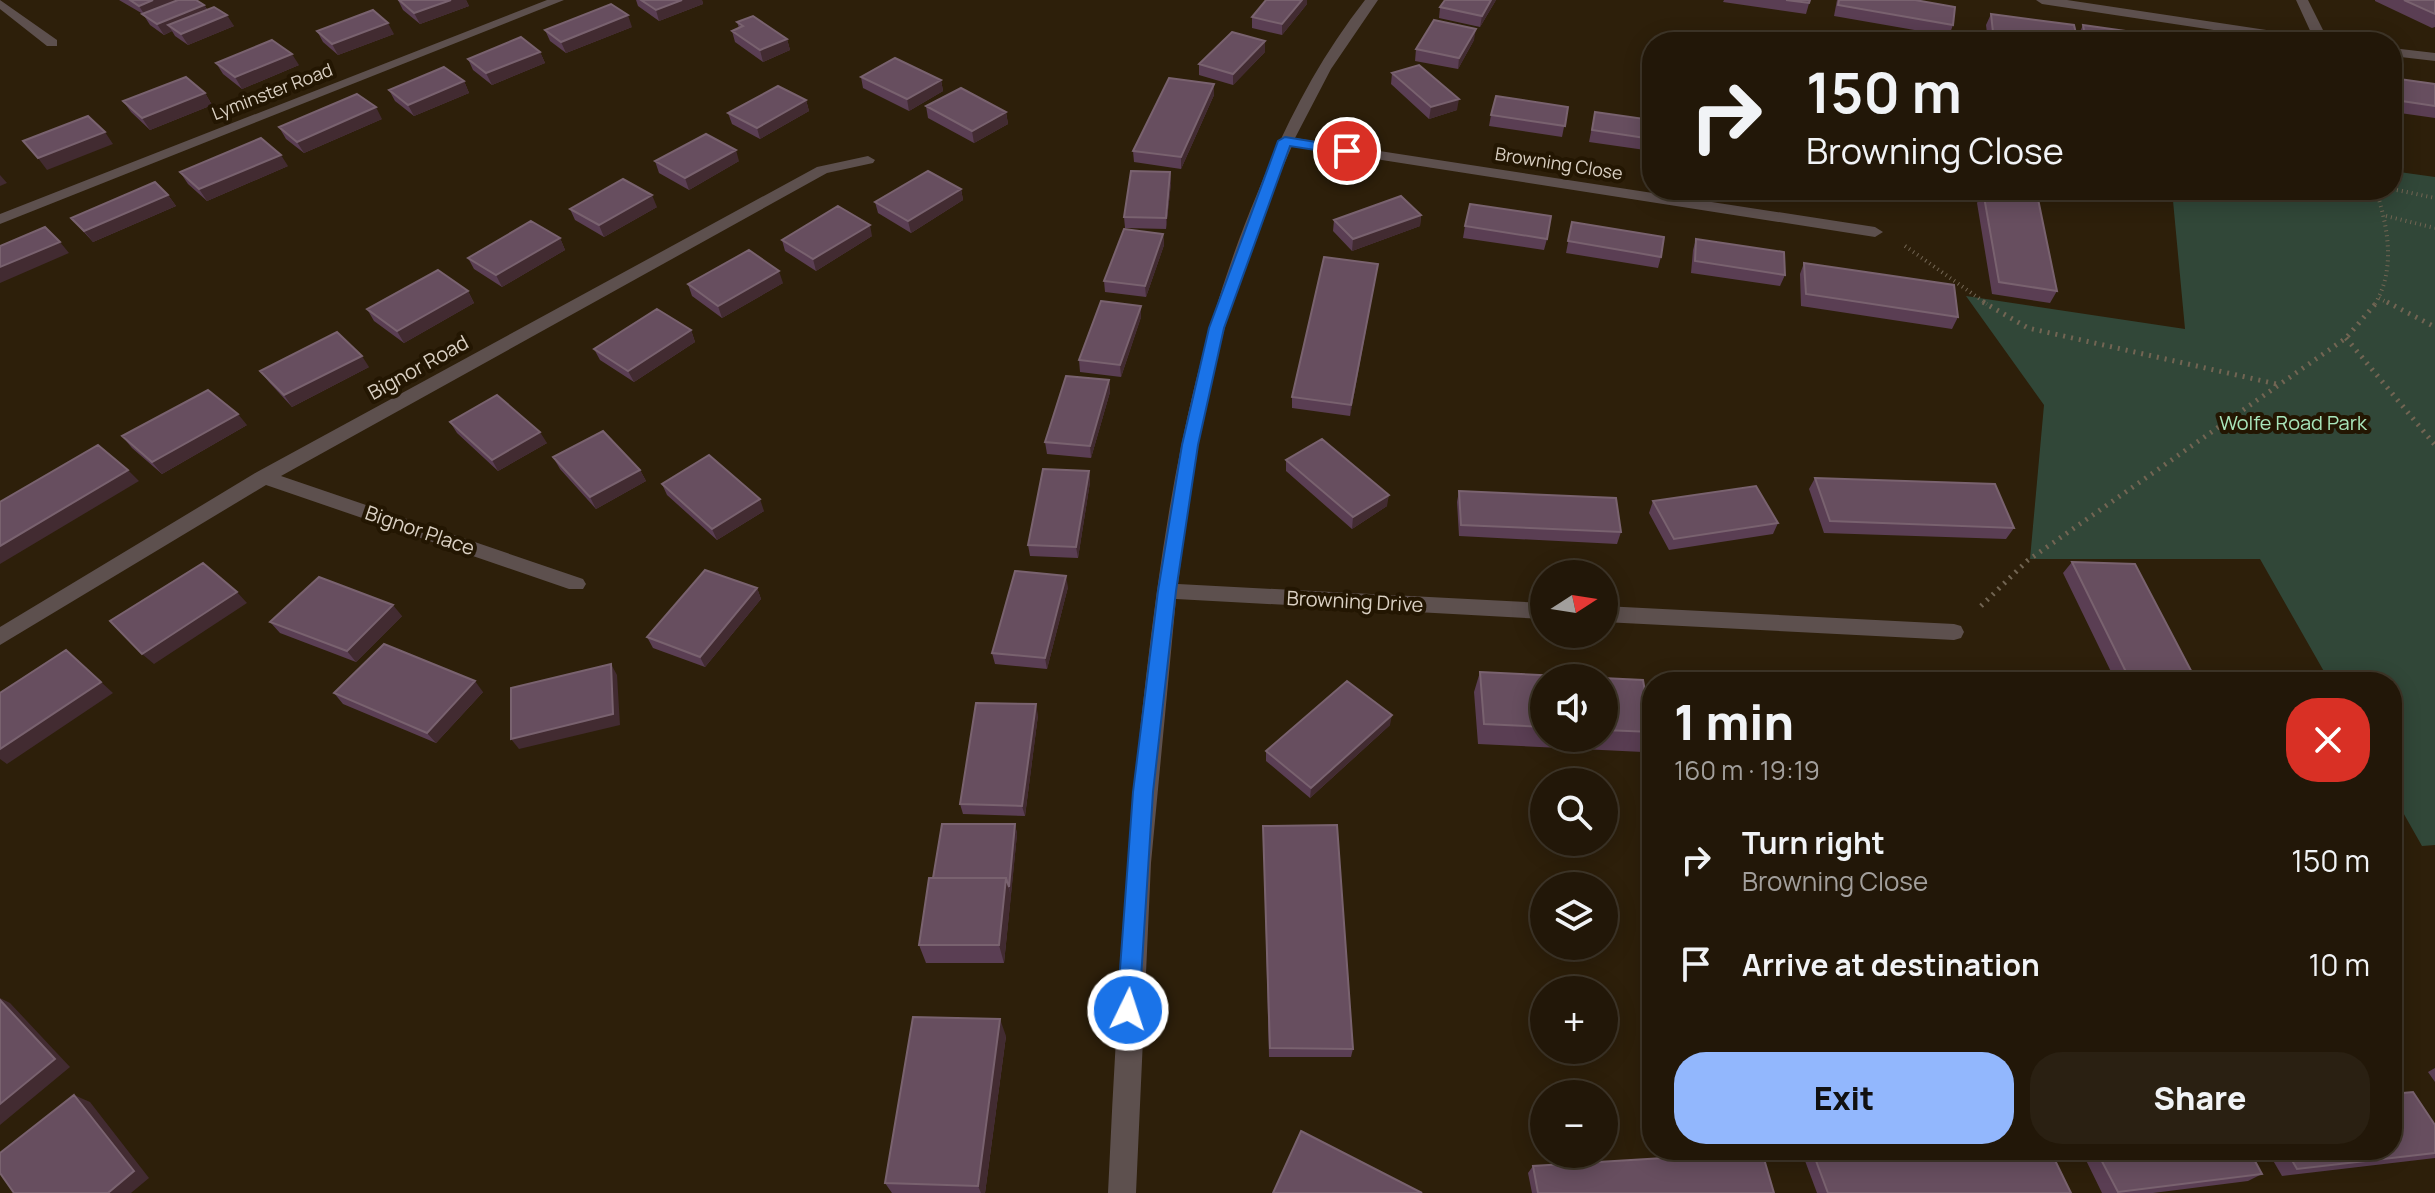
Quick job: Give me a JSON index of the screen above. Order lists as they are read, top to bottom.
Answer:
{
  "streets": {
    "street": [
      "Lyminster Road",
      "Browning Close",
      "Bignor Road",
      "Bignor Place",
      "Browning Drive"
    ]
  },
  "crossings": [
    ["Bignor Road", "Bignor Place"]
  ],
  "parks": ["Wolfe Road Park"],
  "north": "right",
  "page": {
    "turn": ["150 m", "Browning Close"],
    "map_buttons": ["+", "−"],
    "heading": ["1 min", "160 m · 19:19"],
    "list": [
      {
        "name": "Turn right",
        "note": "Browning Close",
        "value": "150 m"
      },
      {
        "name": "Arrive at destination",
        "value": "10 m"
      }
    ],
    "buttons": ["Exit", "Share"]
  }
}
